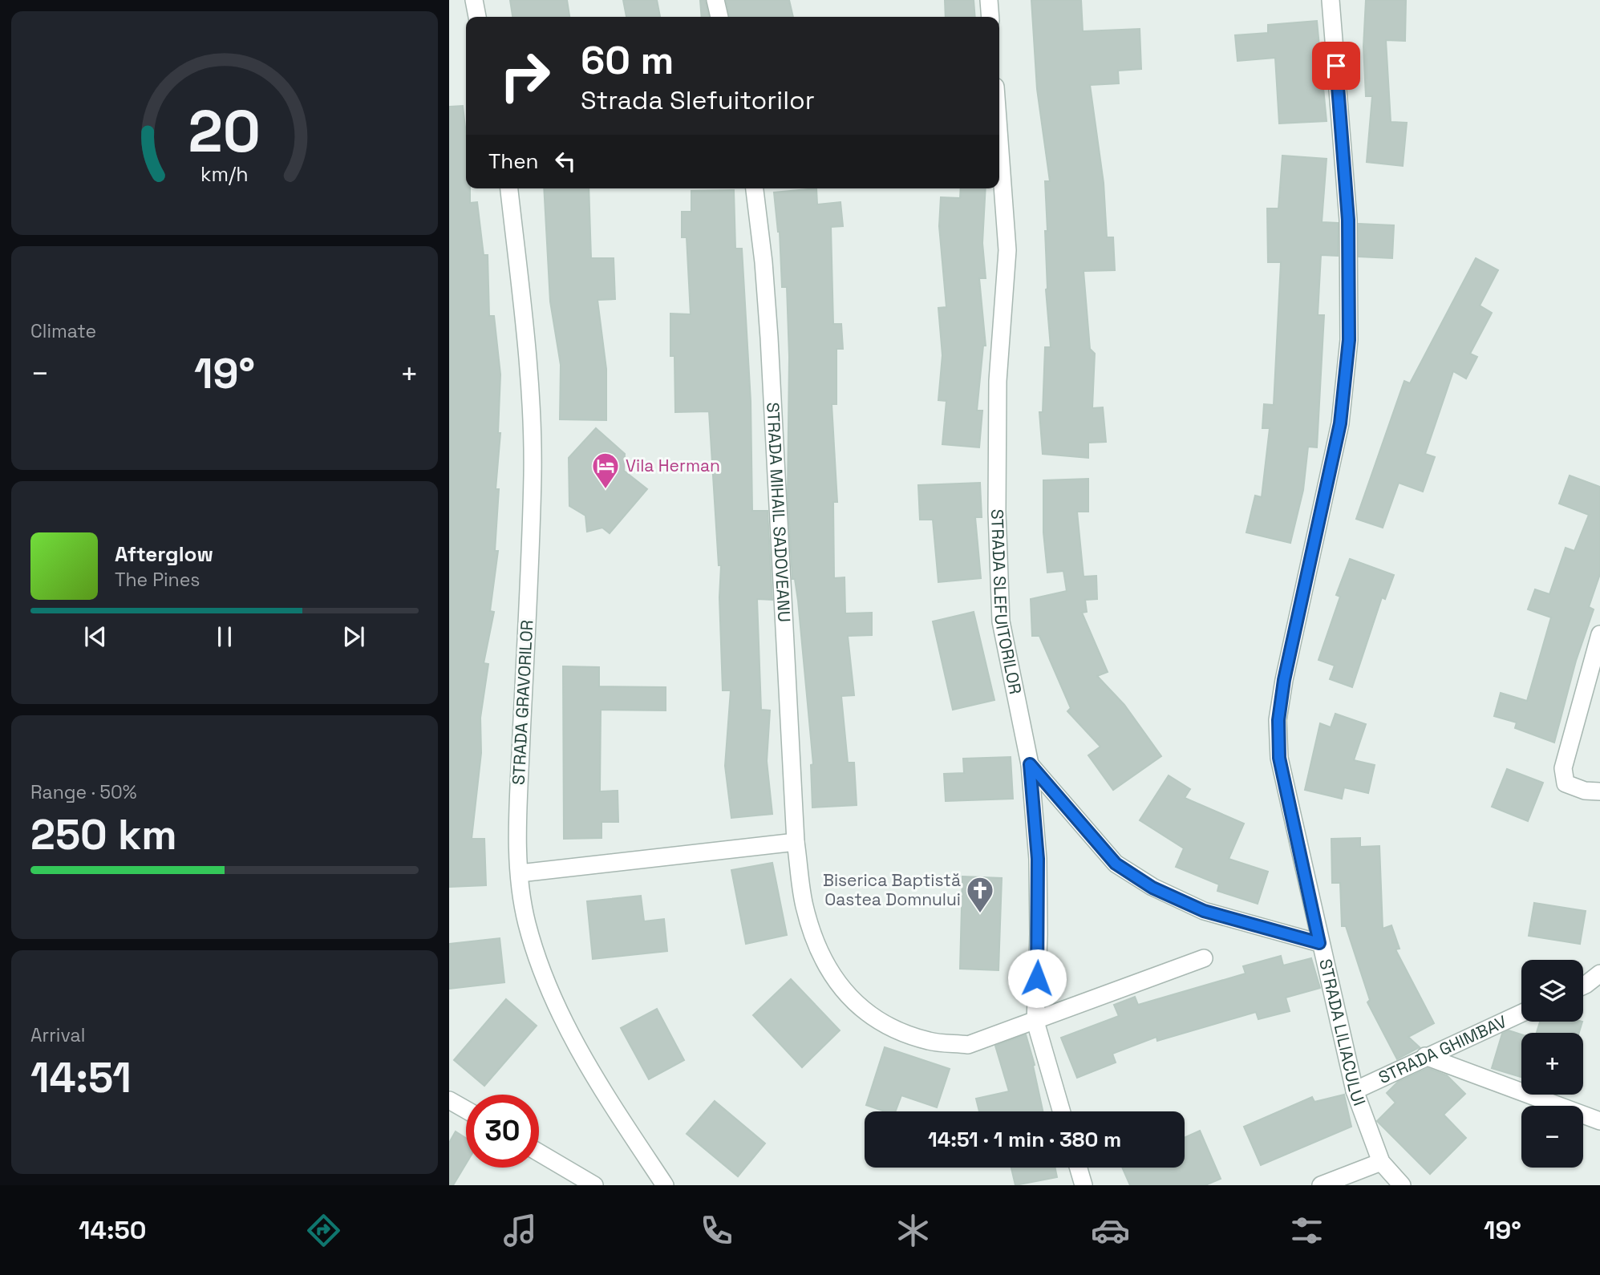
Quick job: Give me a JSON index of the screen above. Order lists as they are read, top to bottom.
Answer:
{
  "streets": {
    "street": [
      "STRADA MIHAIL SADOVEANU",
      "STRADA SLEFUITORILOR",
      "STRADA GRAVORILOR",
      "STRADA LILIACULUI",
      "STRADA GHIMBAV"
    ]
  },
  "crossings": [
    ["STRADA SLEFUITORILOR", "STRADA LILIACULUI"],
    ["STRADA LILIACULUI", "STRADA GHIMBAV"]
  ],
  "places": {
    "hotel": ["Vila Herman"],
    "church": ["Biserica Baptistă Oastea Domnului"]
  },
  "page": {
    "turn": ["60 m", "Strada Slefuitorilor"],
    "then": "Then",
    "tile": [
      "Climate",
      ["Range · 50%", "250 km"],
      ["Arrival", "14:51"]
    ],
    "heat": ["−", "19°", "+"],
    "song": ["Afterglow", "The Pines"],
    "map_buttons": ["+", "−"],
    "limit": "30",
    "trip": "14:51 · 1 min · 380 m",
    "tabs": ["14:50", "19°"],
    "gauge": ["20", "km/h"]
  }
}
